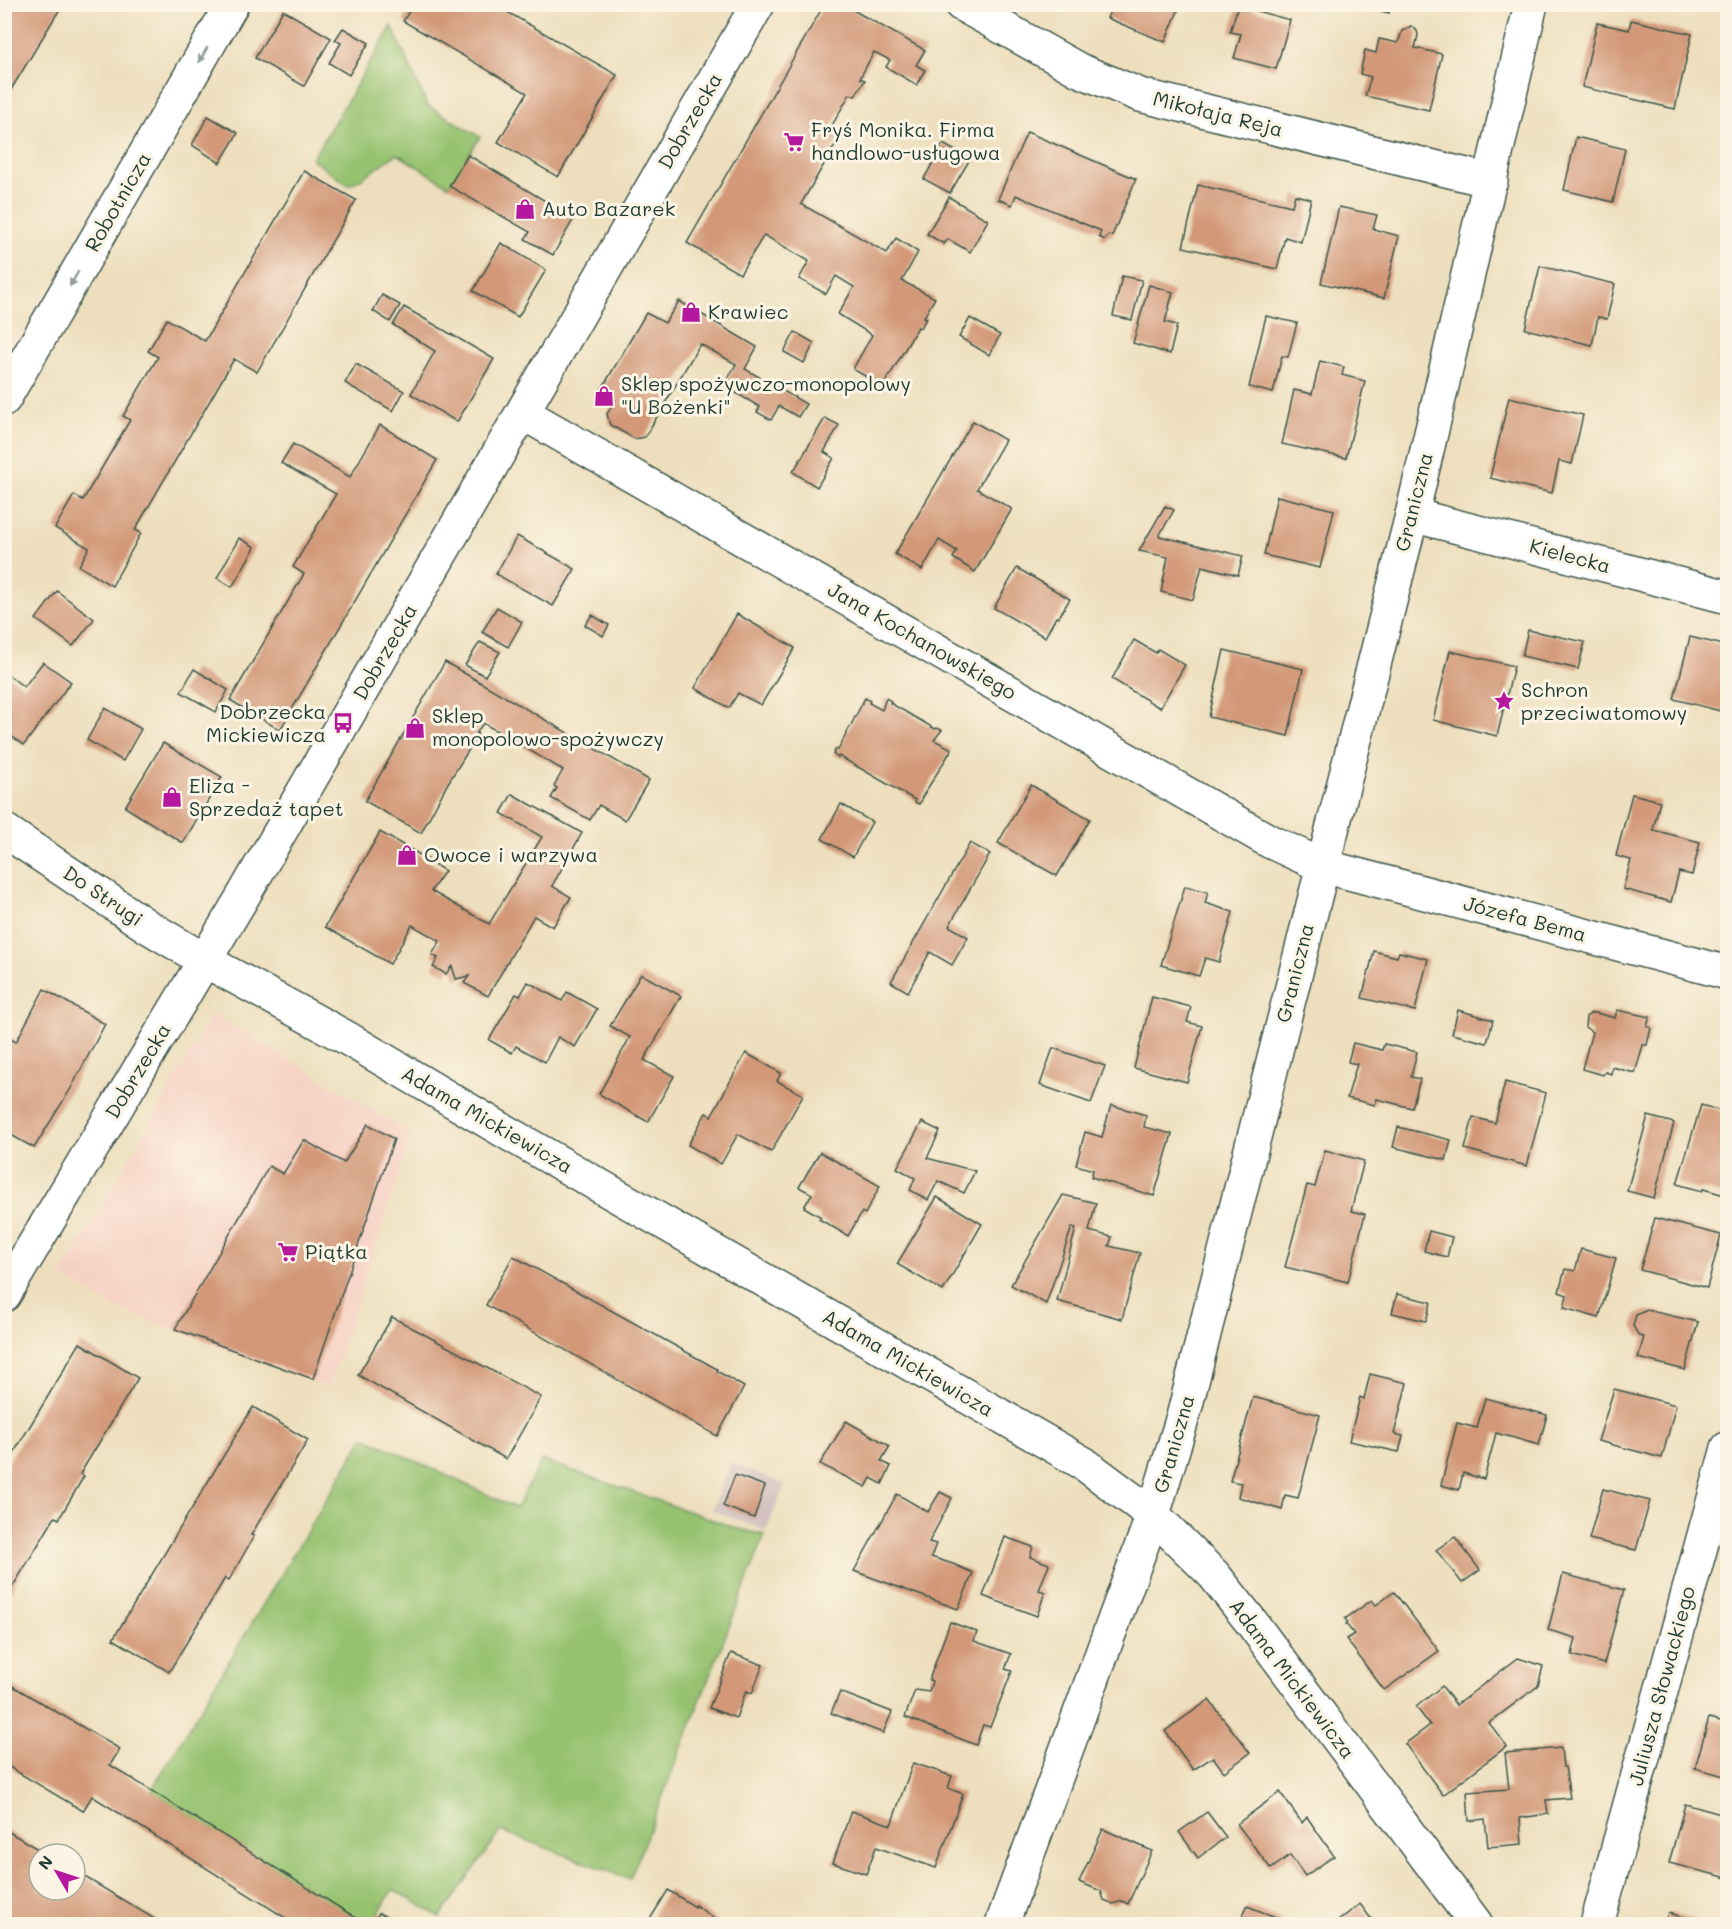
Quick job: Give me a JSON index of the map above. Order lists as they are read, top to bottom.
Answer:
{
  "streets": {
    "street": [
      "Mikołaja Reja",
      "Dobrzecka",
      "Robotnicza",
      "Graniczna",
      "Kielecka",
      "Jana Kochanowskiego",
      "Do Strugi",
      "Józefa Bema",
      "Adama Mickiewicza",
      "Juliusza Słowackiego"
    ]
  },
  "crossings": [
    ["Mikołaja Reja", "Graniczna"],
    ["Dobrzecka", "Jana Kochanowskiego"],
    ["Dobrzecka", "Do Strugi"],
    ["Dobrzecka", "Adama Mickiewicza"],
    ["Graniczna", "Kielecka"],
    ["Graniczna", "Jana Kochanowskiego"],
    ["Graniczna", "Józefa Bema"],
    ["Graniczna", "Adama Mickiewicza"],
    ["Jana Kochanowskiego", "Józefa Bema"],
    ["Do Strugi", "Adama Mickiewicza"]
  ],
  "one_way": ["Robotnicza"],
  "places": {
    "supermarket": ["Fryś Monika. Firma handlowo-usługowa", "Piątka"],
    "shop": [
      "Auto Bazarek",
      "Krawiec",
      "Sklep spożywczo-monopolowy \"U Bożenki\"",
      "Sklep monopolowo-spożywczy",
      "Eliza - Sprzedaż tapet",
      "Owoce i warzywa"
    ],
    "place": ["Schron przeciwatomowy"],
    "bus stop": ["Dobrzecka Mickiewicza"]
  },
  "north": "top left"
}
